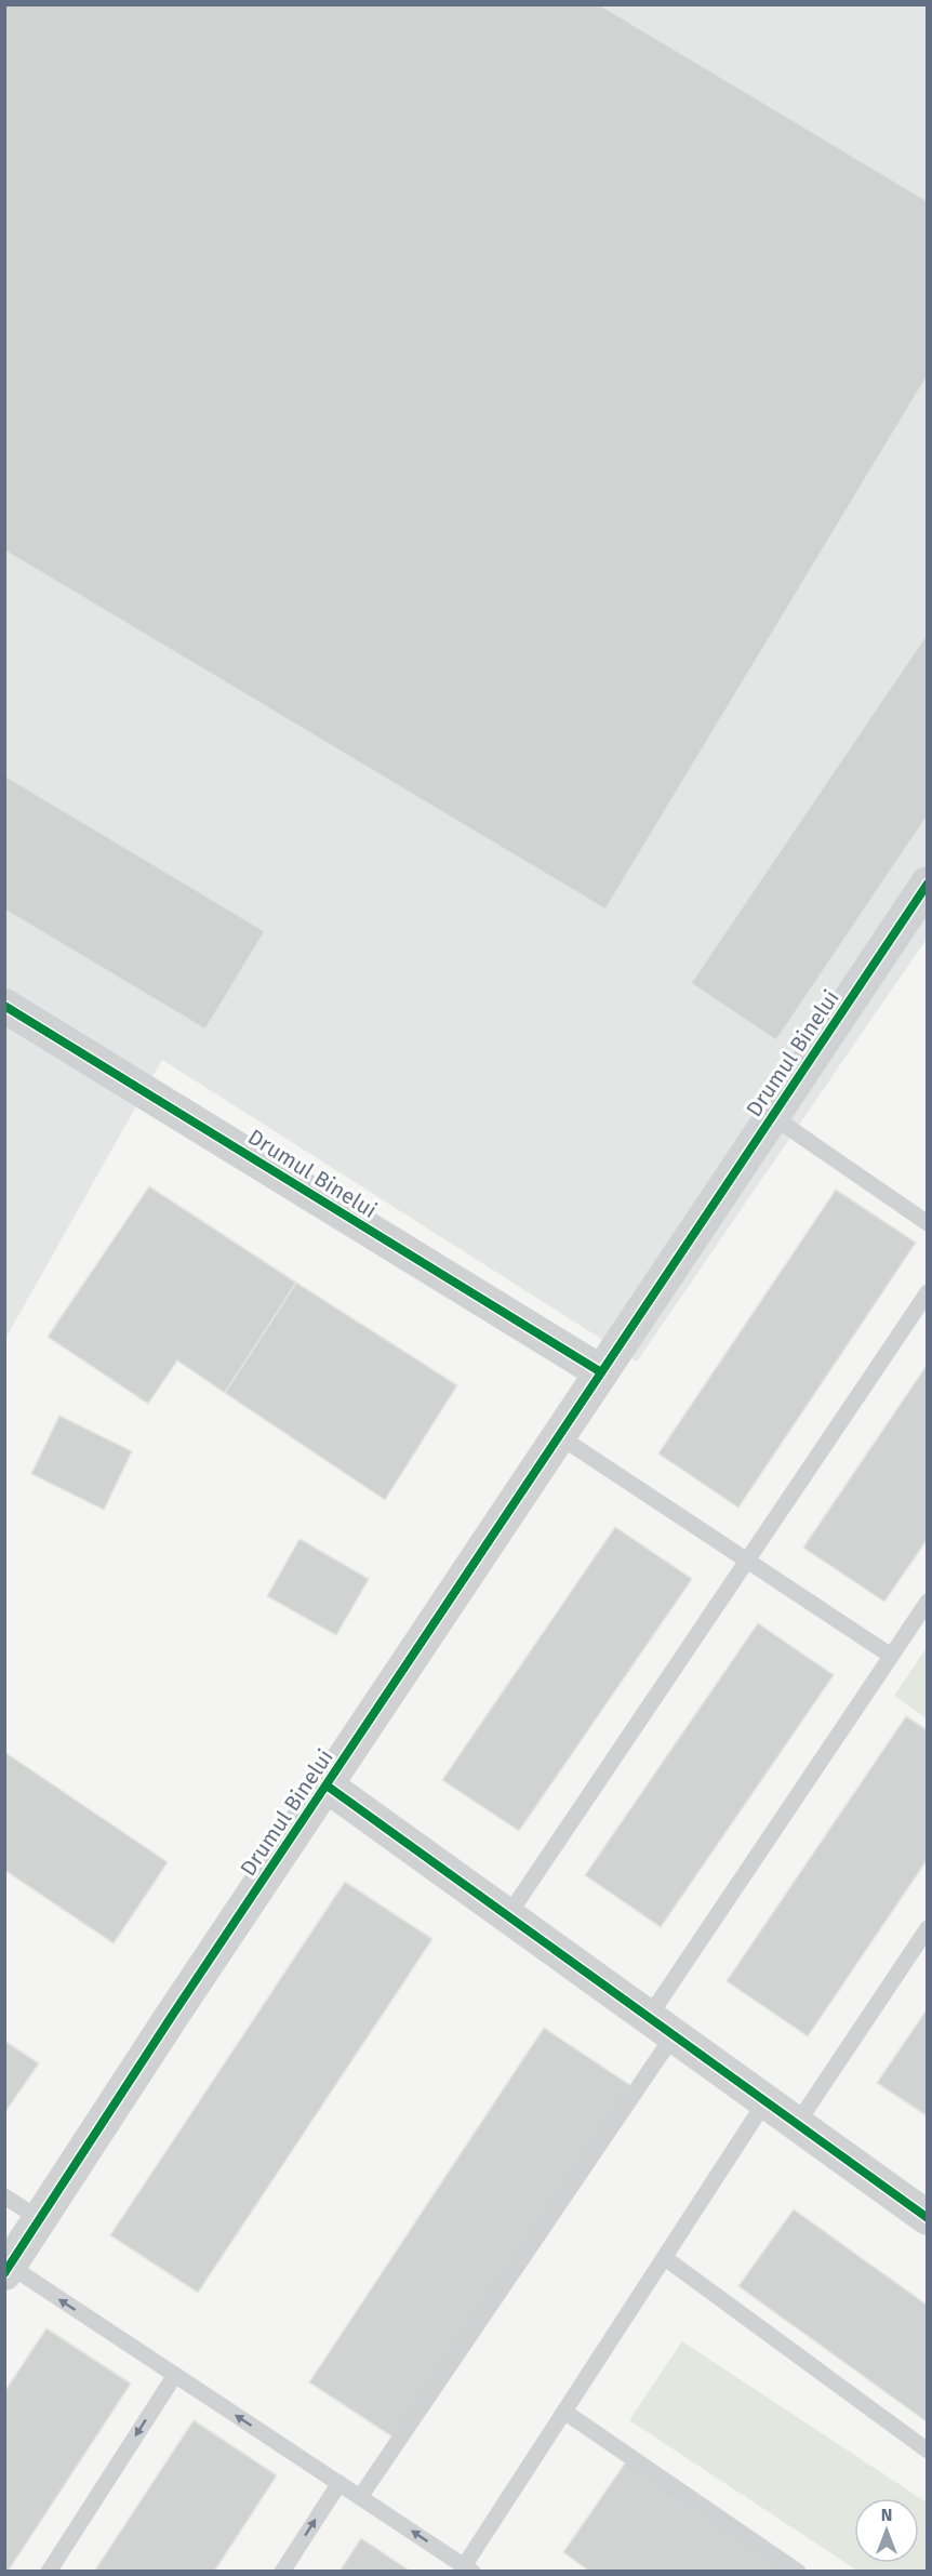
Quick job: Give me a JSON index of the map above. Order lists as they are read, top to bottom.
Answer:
{
  "streets": {
    "street": ["Drumul Binelui"]
  },
  "north": "top"
}
